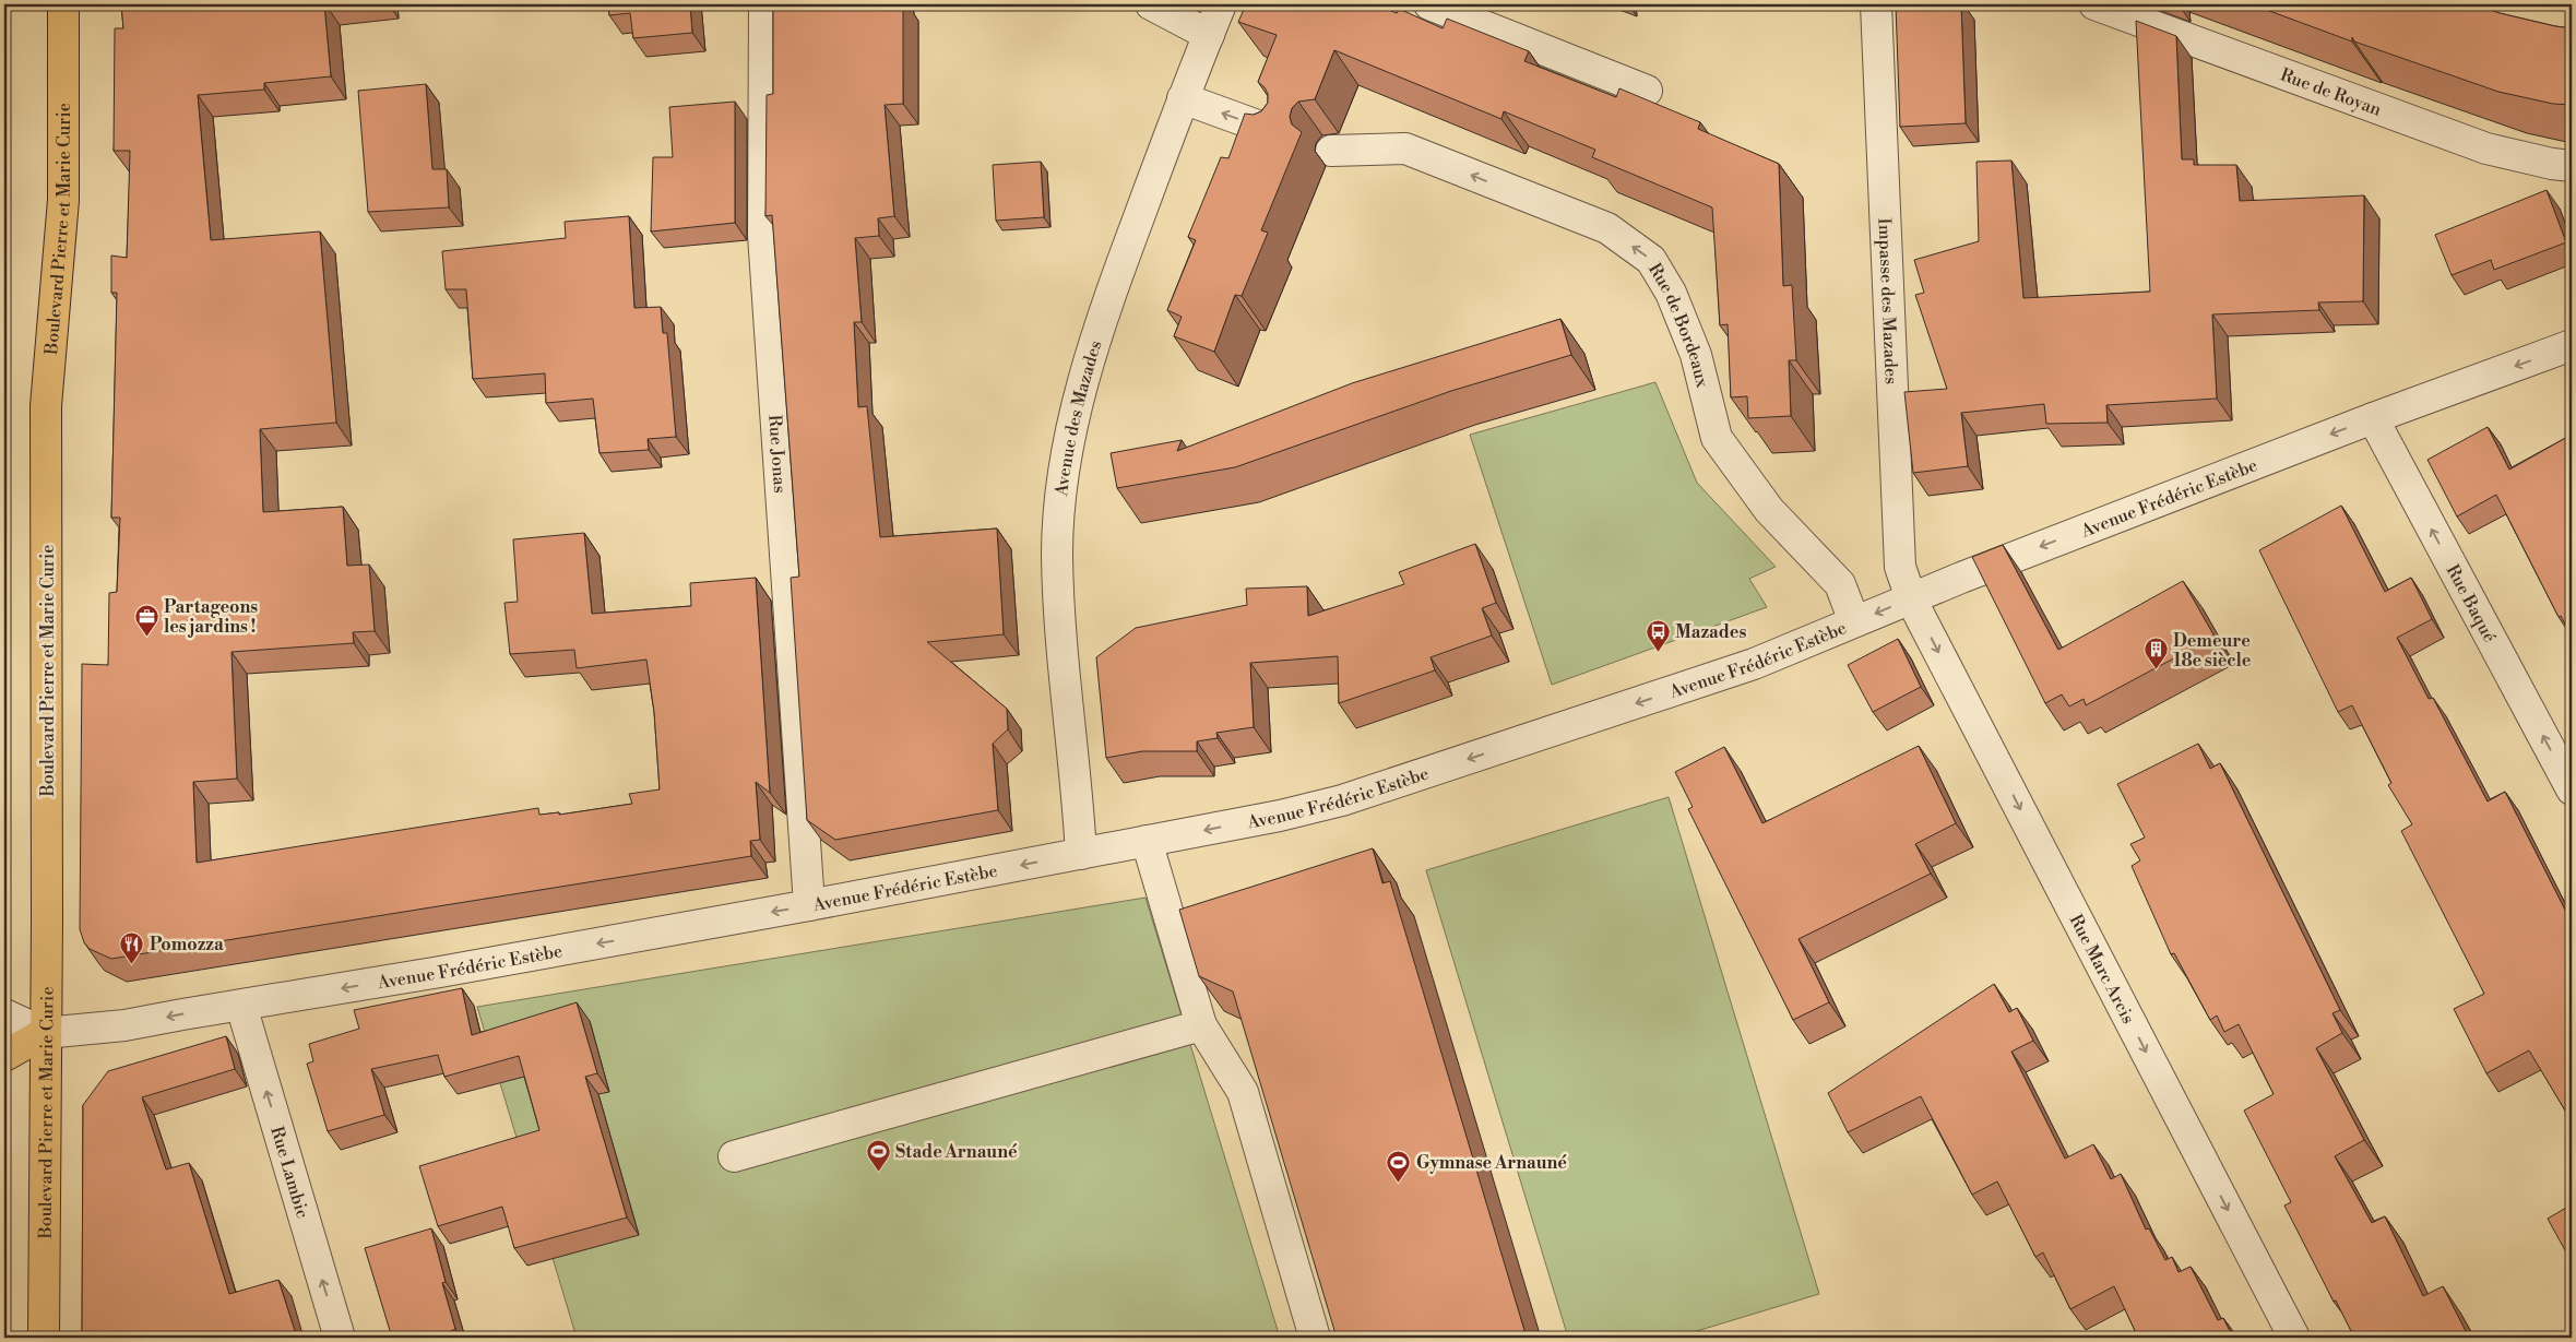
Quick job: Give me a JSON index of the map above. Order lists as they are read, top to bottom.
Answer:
{
  "streets": {
    "main road": ["Boulevard Pierre et Marie Curie"],
    "street": [
      "Rue de Royan",
      "Impasse des Mazades",
      "Rue de Bordeaux",
      "Avenue des Mazades",
      "Rue Jonas",
      "Avenue Frédéric Estèbe",
      "Rue Baqué",
      "Rue Marc Arcis",
      "Rue Lambic"
    ]
  },
  "crossings": [
    ["Boulevard Pierre et Marie Curie", "Avenue Frédéric Estèbe"],
    ["Impasse des Mazades", "Avenue Frédéric Estèbe"],
    ["Impasse des Mazades", "Rue Marc Arcis"],
    ["Rue de Bordeaux", "Avenue Frédéric Estèbe"],
    ["Avenue des Mazades", "Avenue Frédéric Estèbe"],
    ["Rue Jonas", "Avenue Frédéric Estèbe"],
    ["Avenue Frédéric Estèbe", "Rue Baqué"],
    ["Avenue Frédéric Estèbe", "Rue Marc Arcis"],
    ["Avenue Frédéric Estèbe", "Rue Lambic"]
  ],
  "one_way": [
    "Avenue Frédéric Estèbe",
    "Rue Baqué",
    "Rue Marc Arcis",
    "Rue Lambic"
  ],
  "places": {
    "office": ["Partageons les jardins !"],
    "bus stop": ["Mazades"],
    "building": ["Demeure 18e siècle"],
    "restaurant": ["Pomozza"],
    "sports": ["Stade Arnauné", "Gymnase Arnauné"]
  }
}
